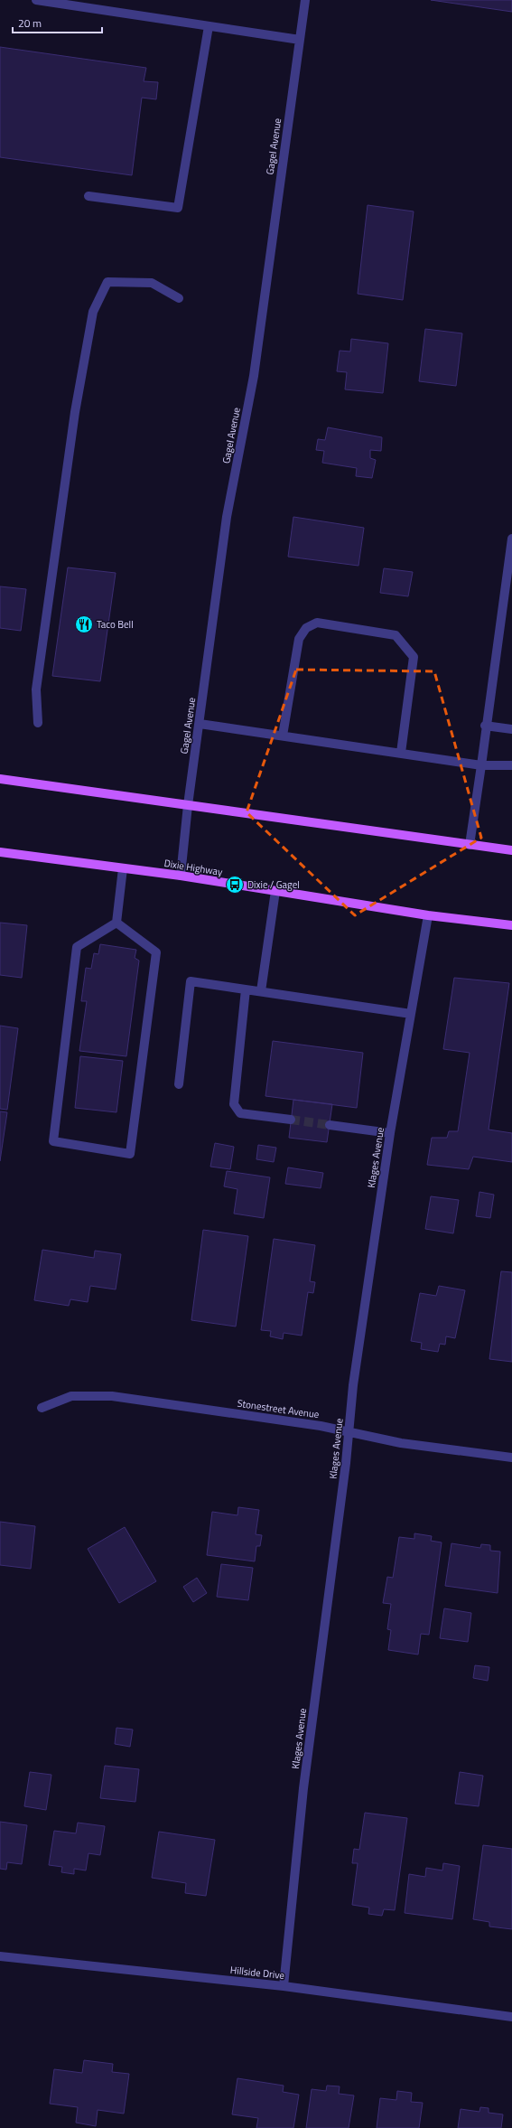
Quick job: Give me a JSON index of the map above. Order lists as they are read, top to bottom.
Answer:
{
  "streets": {
    "main road": ["Dixie Highway"],
    "street": [
      "Gagel Avenue",
      "Klages Avenue",
      "Stonestreet Avenue",
      "Hillside Drive"
    ]
  },
  "crossings": [
    ["Gagel Avenue", "Dixie Highway"],
    ["Dixie Highway", "Klages Avenue"],
    ["Klages Avenue", "Stonestreet Avenue"],
    ["Klages Avenue", "Hillside Drive"]
  ],
  "places": {
    "restaurant": ["Taco Bell"],
    "bus stop": ["Dixie / Gagel"]
  },
  "scale_bar": "20 m"
}
